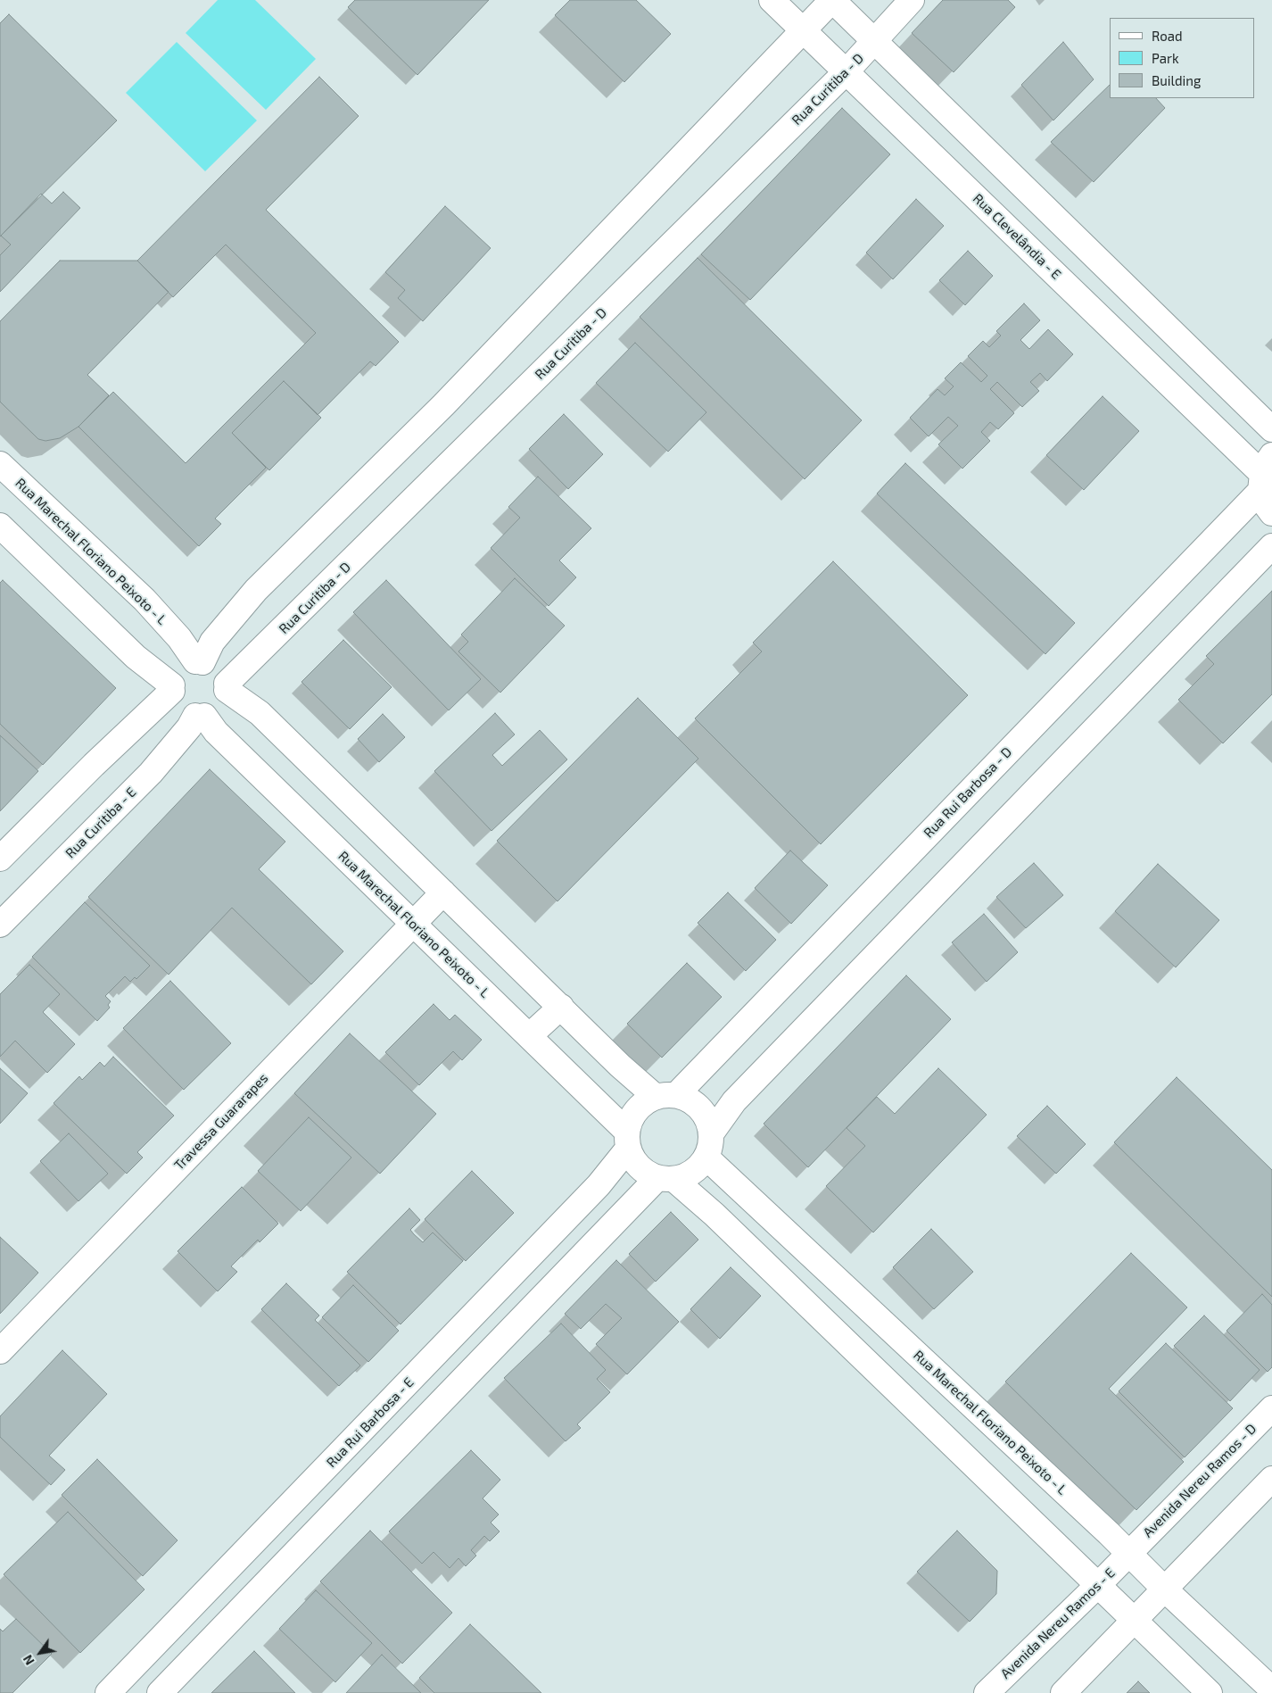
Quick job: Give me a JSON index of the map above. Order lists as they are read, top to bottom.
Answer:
{
  "streets": {
    "street": [
      "Rua Curitiba - D",
      "Rua Clevelândia - E",
      "Rua Marechal Floriano Peixoto - L",
      "Rua Rui Barbosa - D",
      "Rua Curitiba - E",
      "Travessa Guararapes",
      "Rua Rui Barbosa - E",
      "Avenida Nereu Ramos - D",
      "Avenida Nereu Ramos - E"
    ]
  },
  "crossings": [
    ["Rua Curitiba - D", "Rua Clevelândia - E"],
    ["Rua Curitiba - D", "Rua Marechal Floriano Peixoto - L"],
    ["Rua Curitiba - D", "Rua Curitiba - E"],
    ["Rua Clevelândia - E", "Rua Rui Barbosa - D"],
    ["Rua Marechal Floriano Peixoto - L", "Rua Rui Barbosa - D"],
    ["Rua Marechal Floriano Peixoto - L", "Rua Curitiba - E"],
    ["Rua Marechal Floriano Peixoto - L", "Travessa Guararapes"],
    ["Rua Marechal Floriano Peixoto - L", "Rua Rui Barbosa - E"],
    ["Rua Marechal Floriano Peixoto - L", "Avenida Nereu Ramos - D"],
    ["Rua Marechal Floriano Peixoto - L", "Avenida Nereu Ramos - E"],
    ["Rua Rui Barbosa - D", "Rua Rui Barbosa - E"],
    ["Avenida Nereu Ramos - D", "Avenida Nereu Ramos - E"]
  ],
  "legend": ["Road", "Park", "Building"],
  "north": "bottom left"
}
